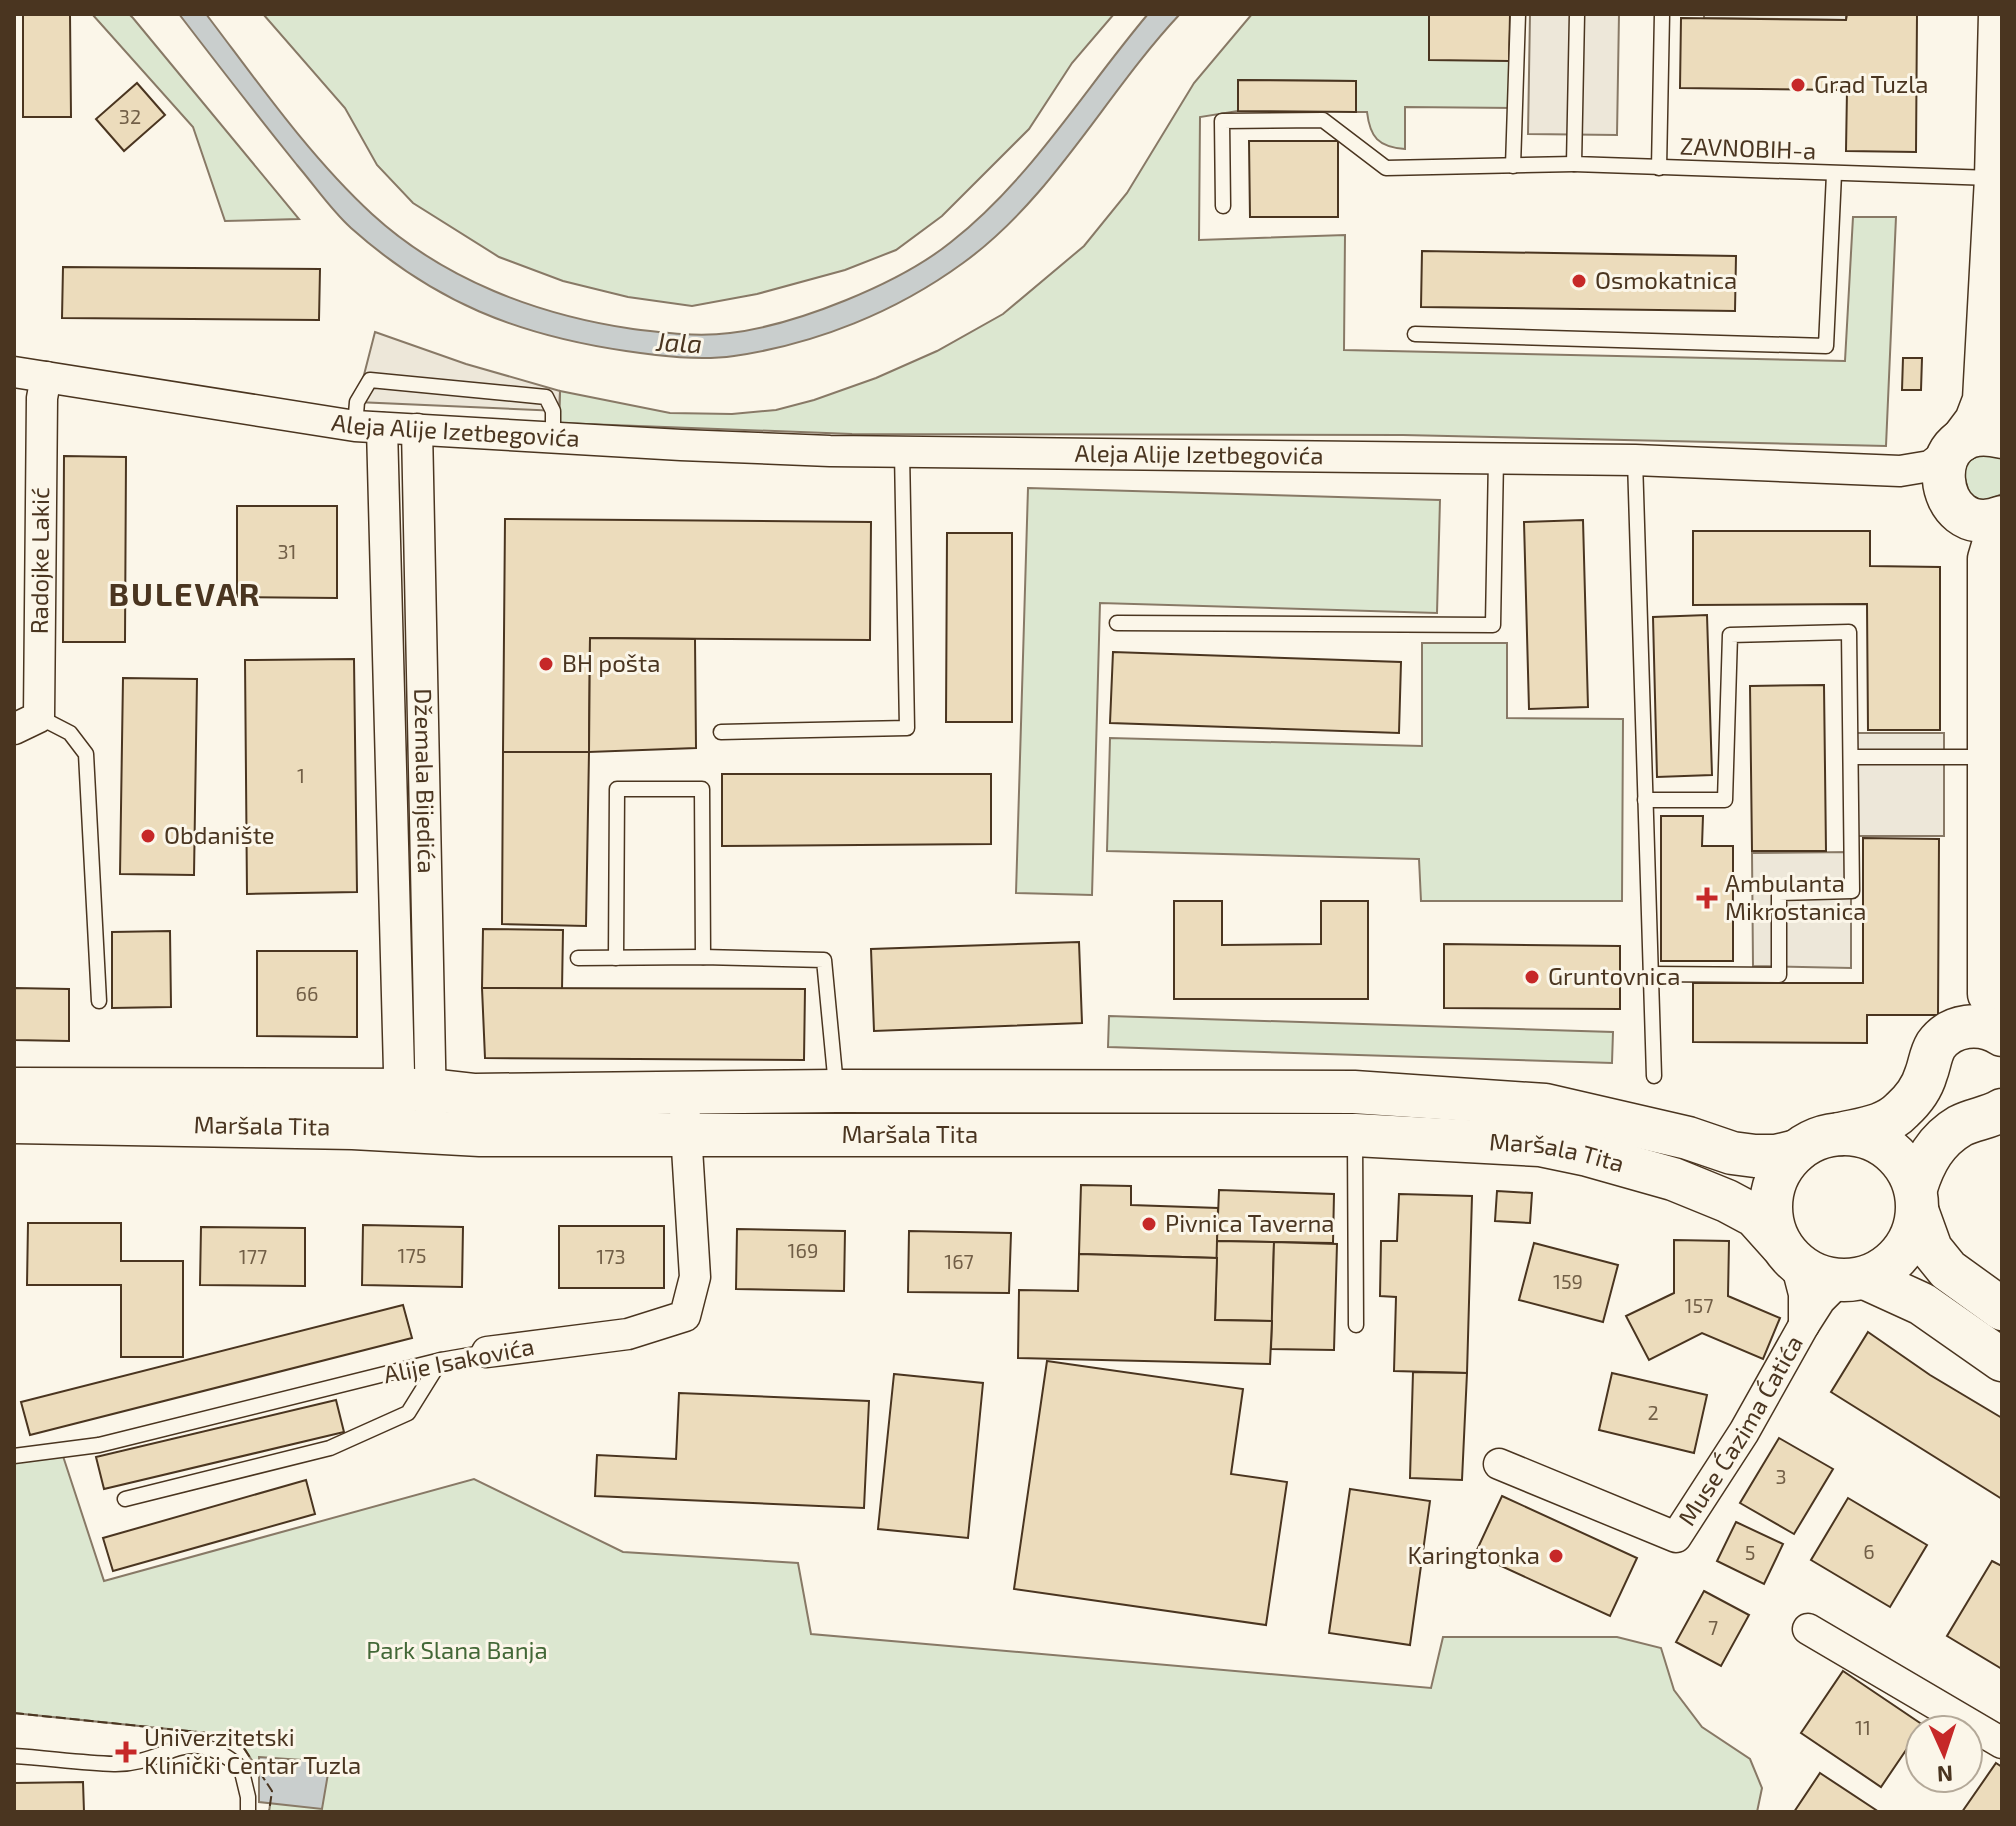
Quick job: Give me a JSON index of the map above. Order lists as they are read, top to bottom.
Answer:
{
  "streets": {
    "main road": ["Maršala Tita"],
    "street": [
      "Aleja Alije Izetbegovića",
      "Radojke Lakić",
      "Džemala Bijedića",
      "Alije Isakovića",
      "Muse Ćazima Ćatića"
    ],
    "lane": ["ZAVNOBIH-a"]
  },
  "crossings": [
    ["Aleja Alije Izetbegovića", "Radojke Lakić"],
    ["Aleja Alije Izetbegovića", "Džemala Bijedića"],
    ["Džemala Bijedića", "Maršala Tita"],
    ["Maršala Tita", "Alije Isakovića"]
  ],
  "districts": ["BULEVAR"],
  "water": ["Jala"],
  "parks": ["Park Slana Banja"],
  "places": {
    "other": [
      "Grad Tuzla",
      "Osmokatnica",
      "BH pošta",
      "Obdanište",
      "Gruntovnica",
      "Pivnica Taverna",
      "Karingtonka"
    ],
    "health": ["Ambulanta Mikrostanica", "Univerzitetski Klinički Centar Tuzla"]
  },
  "house_numbers": [
    "32",
    "31",
    "1",
    "66",
    "169",
    "175",
    "177",
    "173",
    "167",
    "159",
    "157",
    "2",
    "3",
    "6",
    "5",
    "7",
    "11"
  ],
  "north": "bottom"
}
